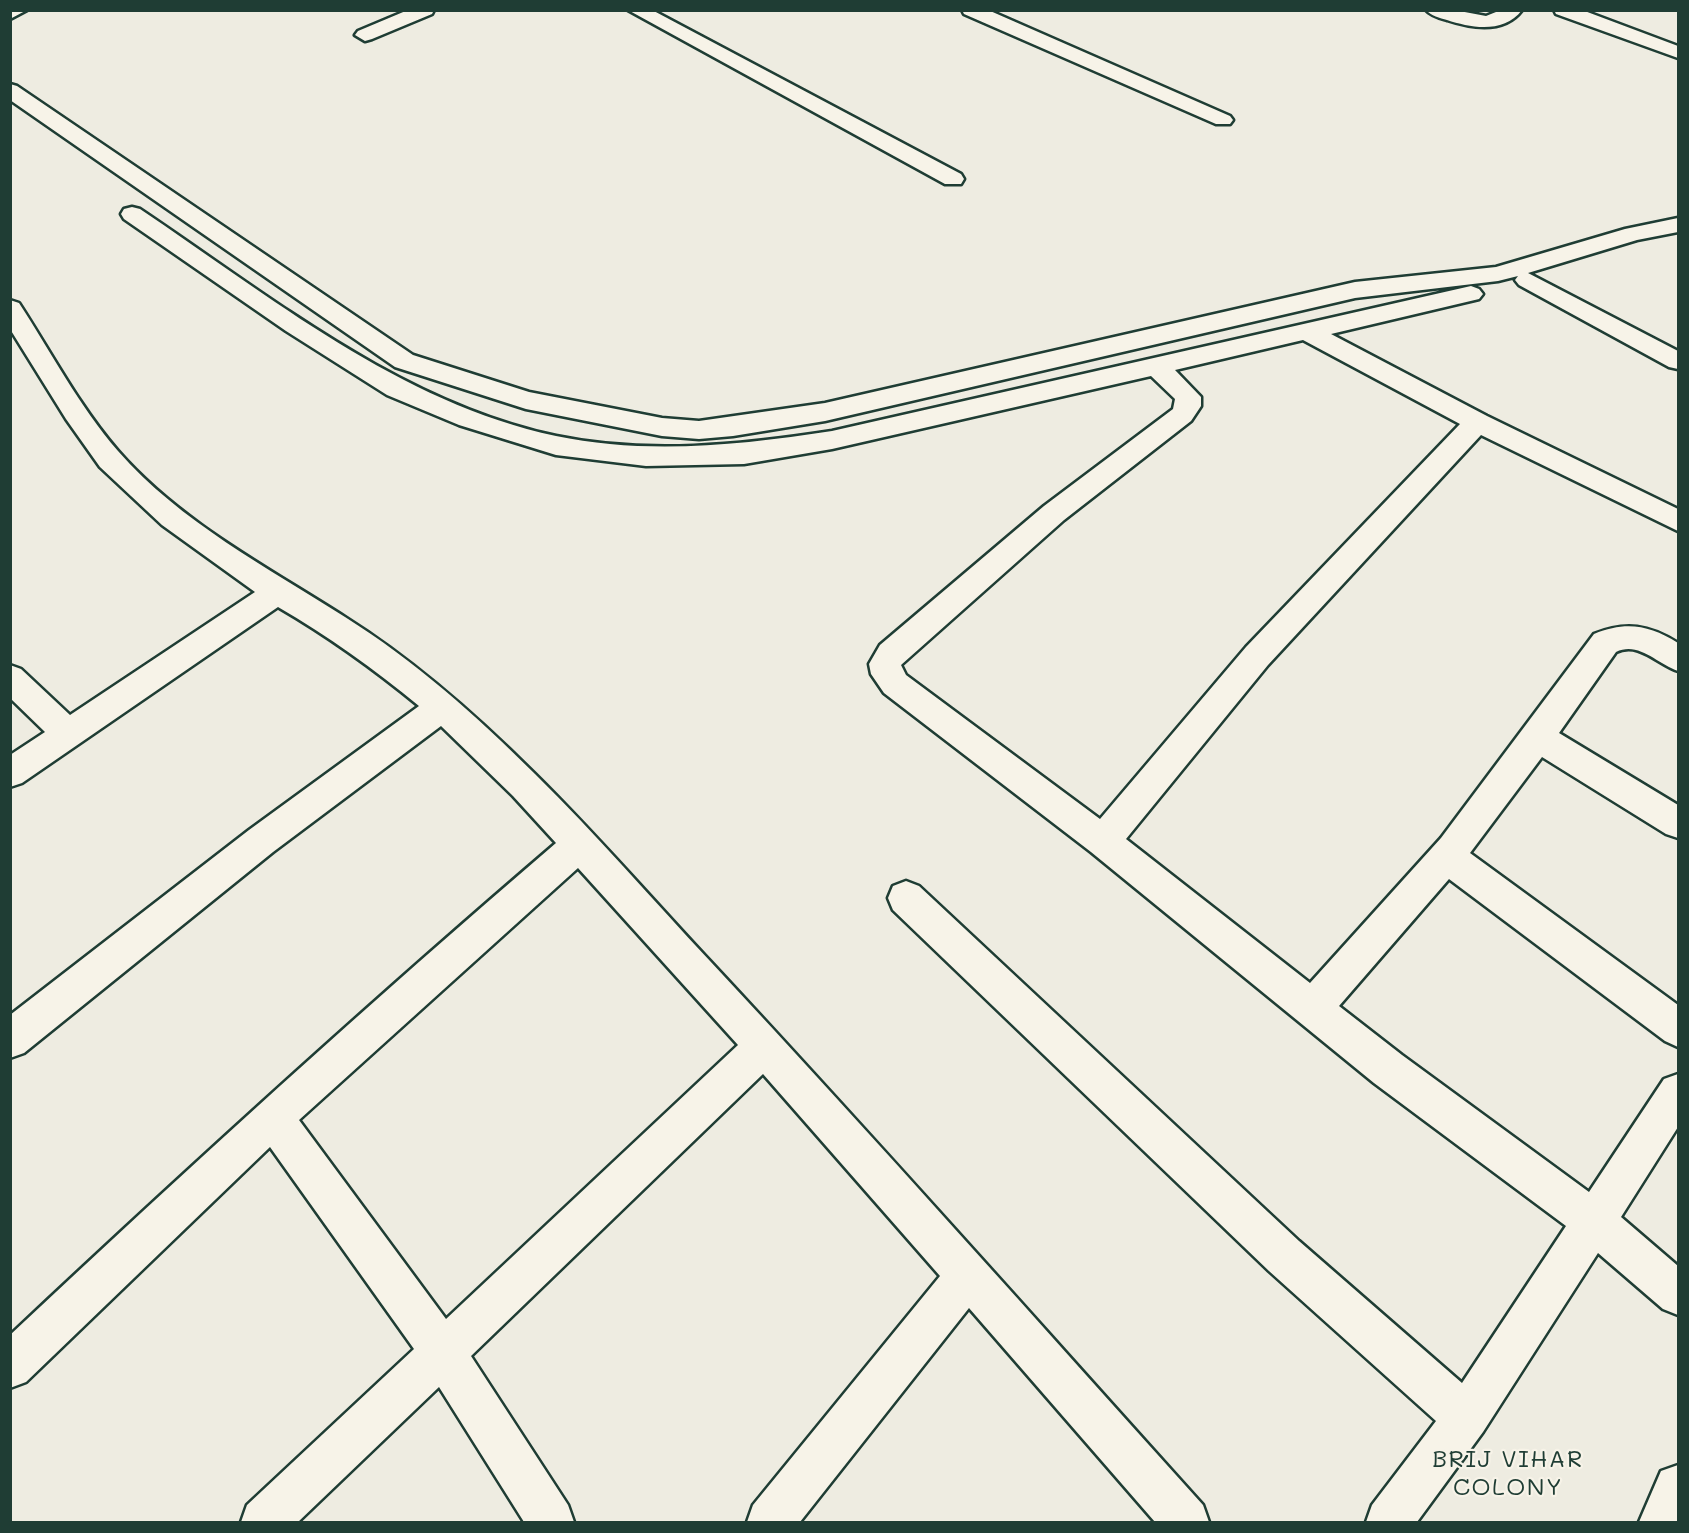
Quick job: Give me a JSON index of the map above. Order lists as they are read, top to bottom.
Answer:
{
  "districts": ["BRIJ VIHAR COLONY"]
}
